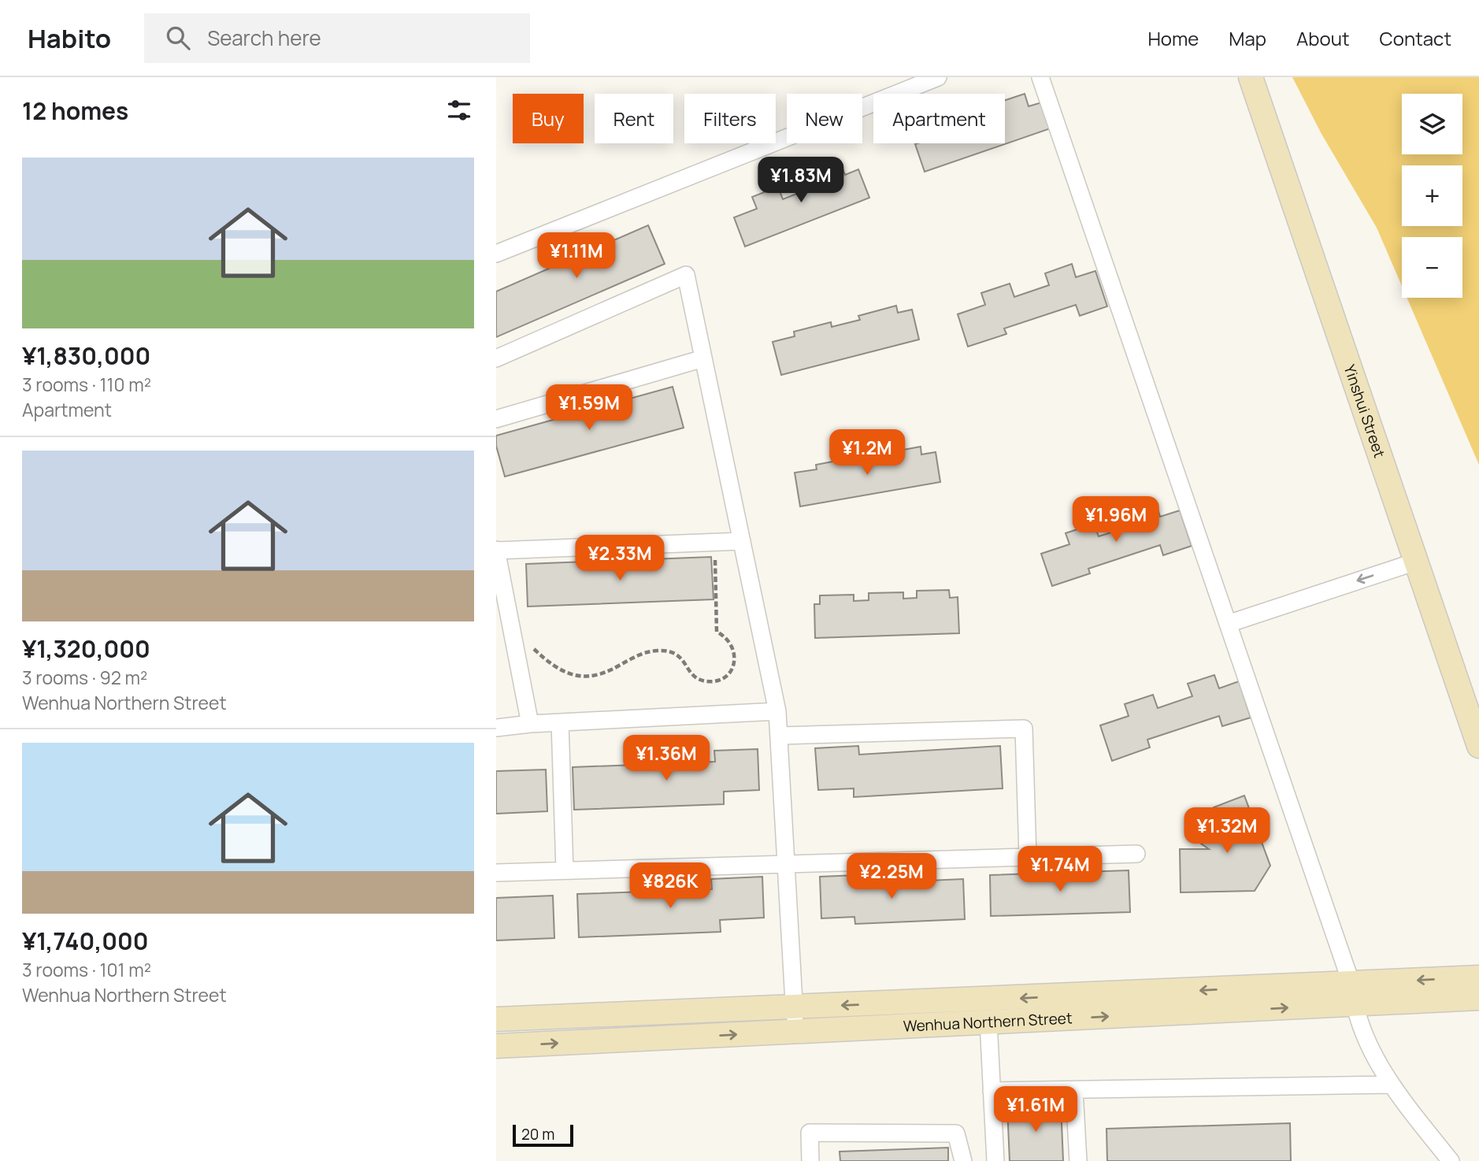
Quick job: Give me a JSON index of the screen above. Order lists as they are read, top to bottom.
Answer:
{
  "streets": {
    "main road": ["Yinshui Street", "Wenhua Northern Street"]
  },
  "scale_bar": "20 m",
  "page": {
    "header": "Habito",
    "search": "Search here",
    "nav": [
      "Home",
      "Map",
      "About",
      "Contact"
    ],
    "heading": "12 homes",
    "map_buttons": ["+", "−"],
    "chip": [
      "Buy",
      "Rent",
      "Filters",
      "New",
      "Apartment"
    ],
    "list": [
      {
        "name": "¥1,830,000",
        "note": "3 rooms · 110 m² · Apartment"
      },
      {
        "name": "¥1,320,000",
        "note": "3 rooms · 92 m² · Wenhua Northern Street"
      },
      {
        "name": "¥1,740,000",
        "note": "3 rooms · 101 m² · Wenhua Northern Street"
      }
    ],
    "price": [
      "¥1.83M",
      "¥1.11M",
      "¥1.59M",
      "¥1.2M",
      "¥1.96M",
      "¥2.33M",
      "¥1.36M",
      "¥1.32M",
      "¥1.74M",
      "¥2.25M",
      "¥826K",
      "¥1.61M"
    ],
    "scale": "20 m"
  }
}
